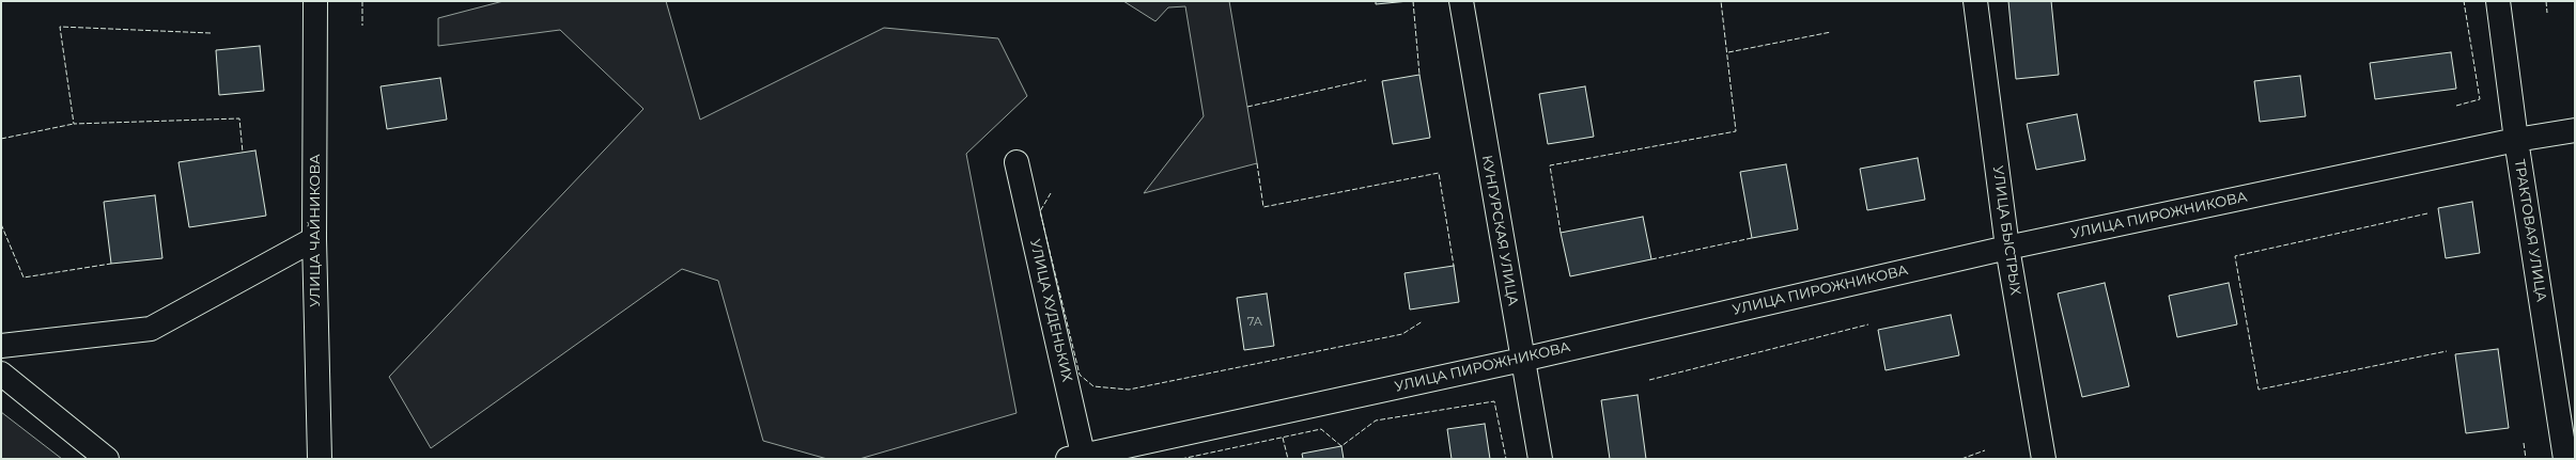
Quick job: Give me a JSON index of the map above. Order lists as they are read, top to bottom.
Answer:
{
  "streets": {
    "street": [
      "УЛИЦА ПИРОЖНИКОВА",
      "УЛИЦА ЧАЙНИКОВА",
      "КУНГУРСКАЯ УЛИЦА",
      "УЛИЦА БЫСТРЫХ",
      "ТРАКТОВАЯ УЛИЦА",
      "УЛИЦА ХУДЕНЬКИХ"
    ]
  },
  "crossings": [
    ["УЛИЦА ПИРОЖНИКОВА", "КУНГУРСКАЯ УЛИЦА"],
    ["УЛИЦА ПИРОЖНИКОВА", "УЛИЦА БЫСТРЫХ"],
    ["УЛИЦА ПИРОЖНИКОВА", "ТРАКТОВАЯ УЛИЦА"],
    ["УЛИЦА ПИРОЖНИКОВА", "УЛИЦА ХУДЕНЬКИХ"]
  ],
  "house_numbers": ["7А"]
}
